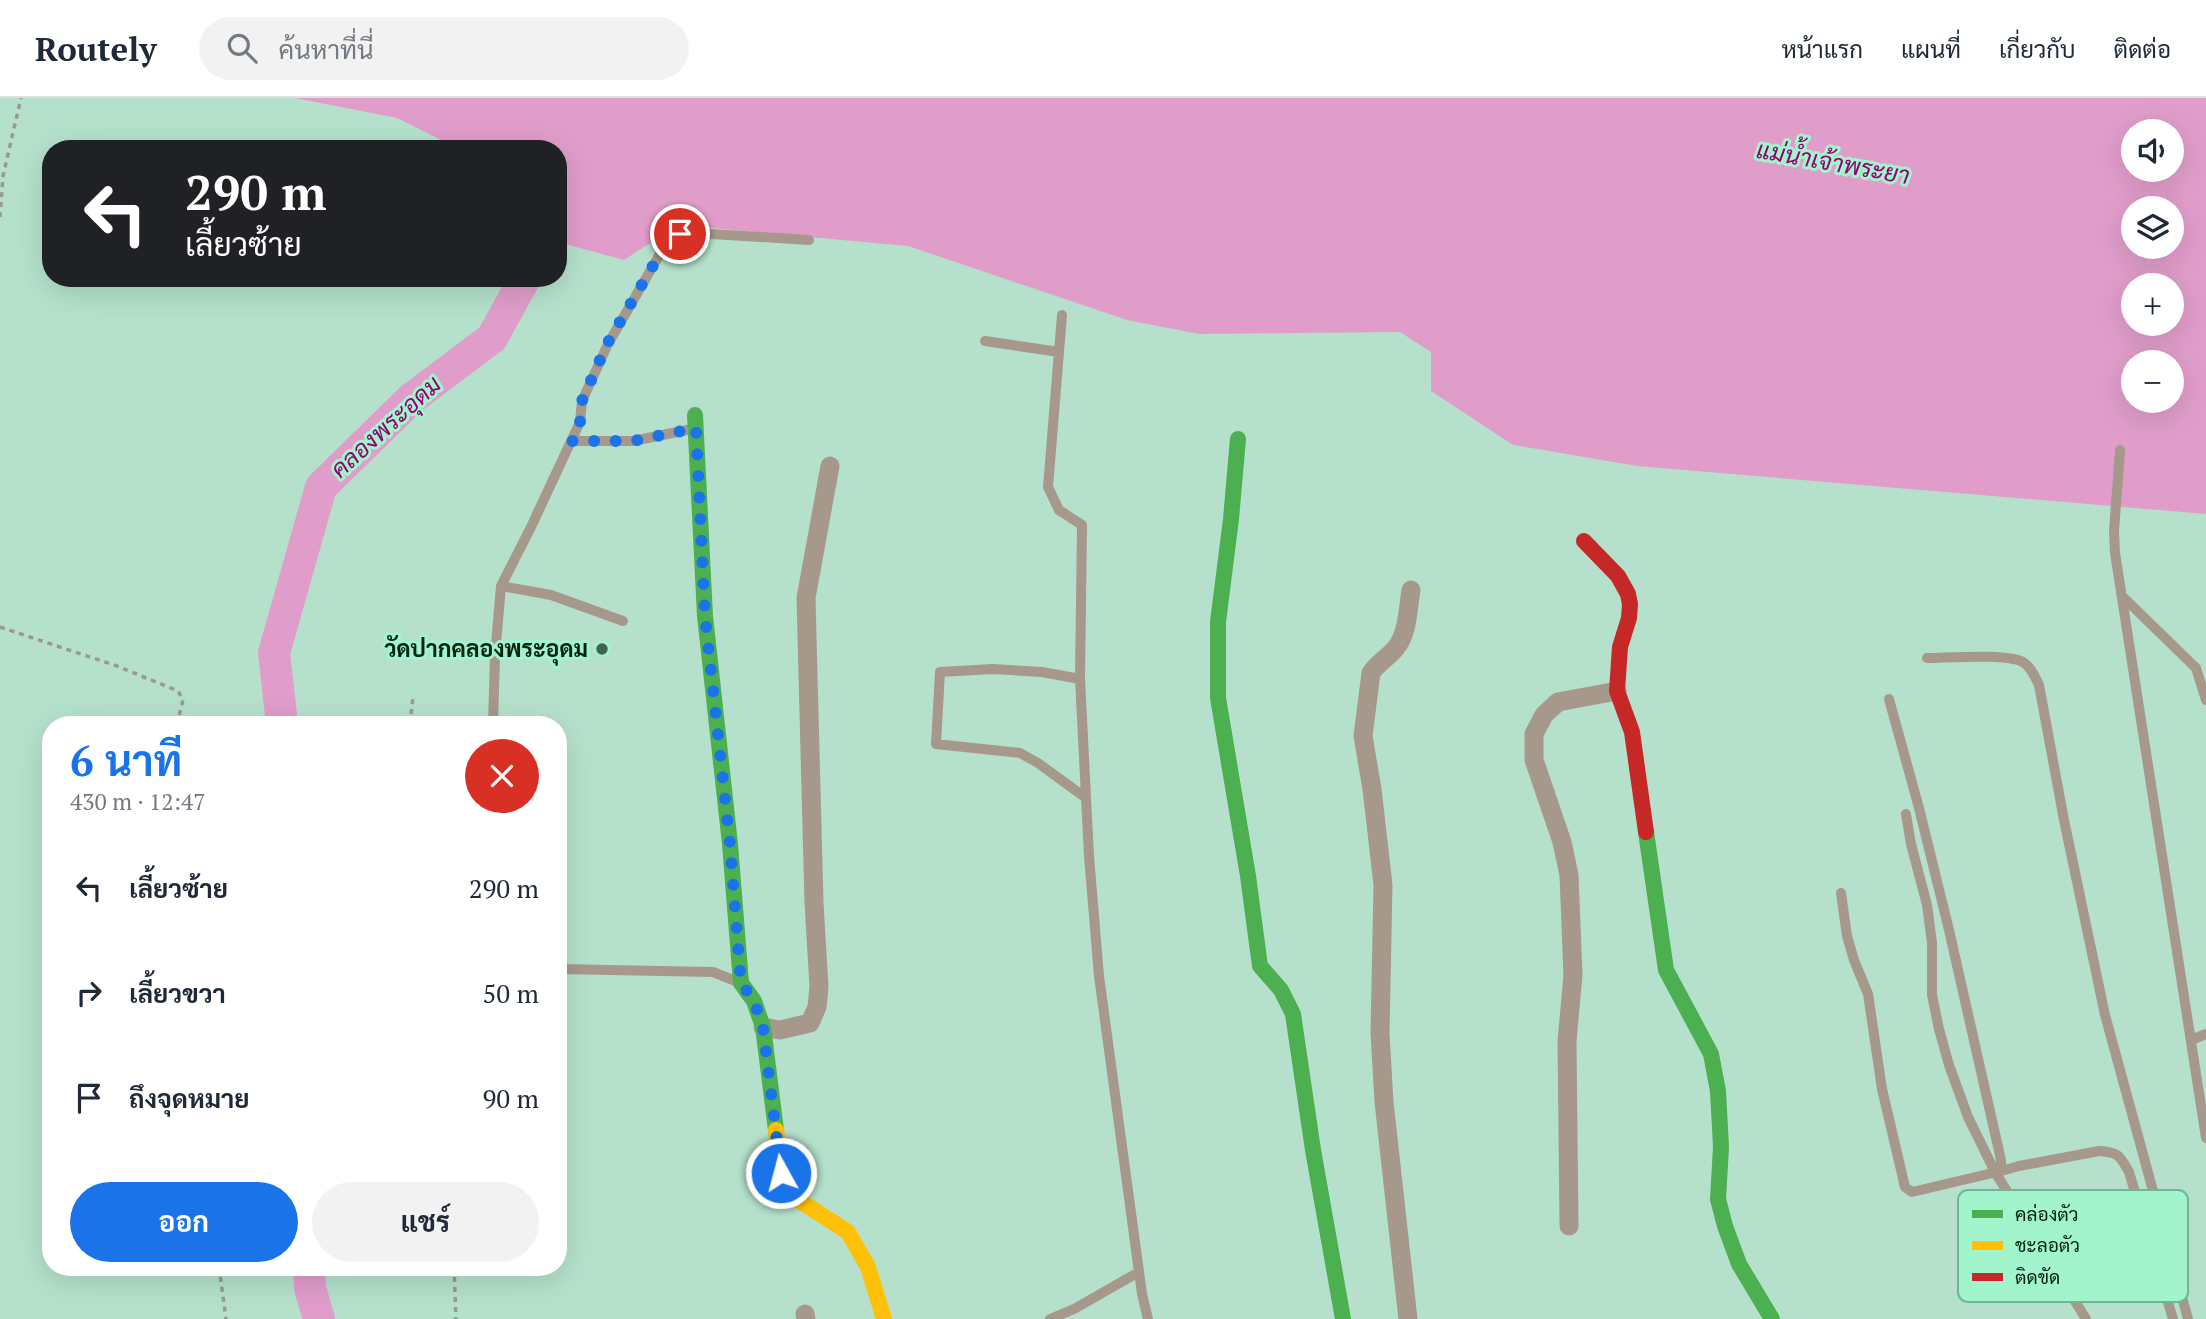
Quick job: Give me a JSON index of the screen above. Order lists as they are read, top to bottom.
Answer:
{
  "water": ["แม่น้ำเจ้าพระยา", "คลองพระอุดม"],
  "places": ["วัดปากคลองพระอุดม"],
  "legend": ["คล่องตัว", "ชะลอตัว", "ติดขัด"],
  "page": {
    "header": "Routely",
    "search": "ค้นหาที่นี่",
    "nav": [
      "หน้าแรก",
      "แผนที่",
      "เกี่ยวกับ",
      "ติดต่อ"
    ],
    "map_buttons": ["+", "−"],
    "turn": ["290 m", "เลี้ยวซ้าย"],
    "heading": ["6 นาที", "430 m · 12:47"],
    "list": [
      {
        "name": "เลี้ยวซ้าย",
        "value": "290 m"
      },
      {
        "name": "เลี้ยวขวา",
        "value": "50 m"
      },
      {
        "name": "ถึงจุดหมาย",
        "value": "90 m"
      }
    ],
    "buttons": ["ออก", "แชร์"]
  }
}
